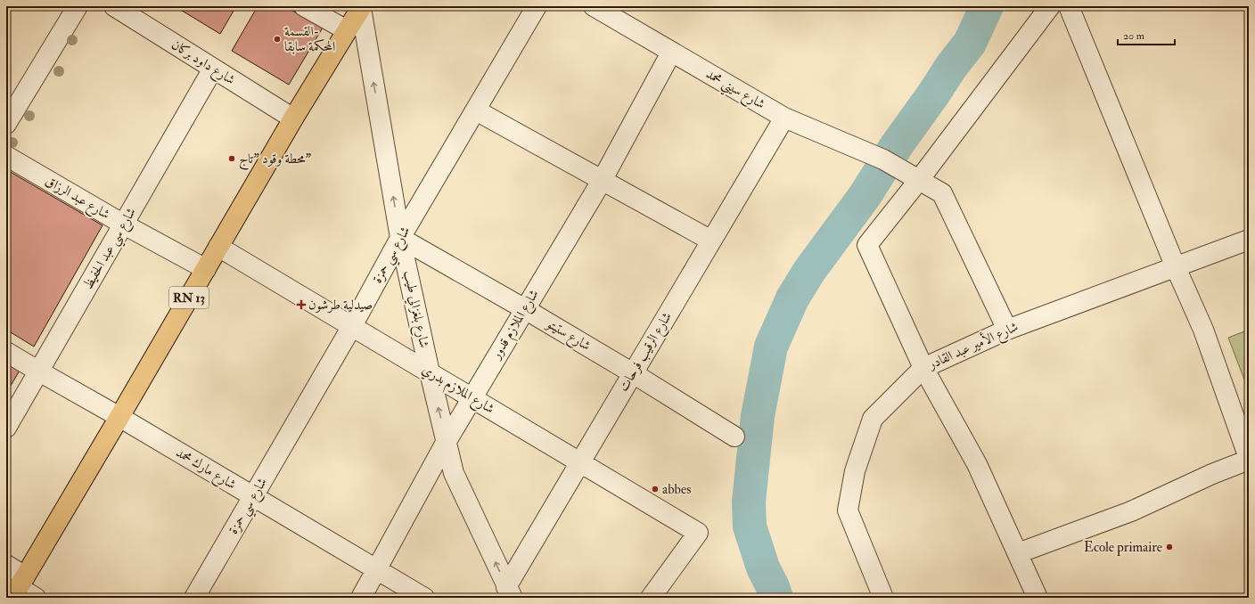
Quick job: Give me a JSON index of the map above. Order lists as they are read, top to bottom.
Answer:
{
  "streets": {
    "main road": ["RN 13"],
    "street": [
      "شارع داود بركان",
      "شارع سيني محمد",
      "شارع عبد الرزاق",
      "شارع سي عبد الحفيظ",
      "شارع سي حمزة",
      "شارع بلغزالي طيب",
      "شارع الملازم قدور",
      "شارع ستيتو",
      "شارع الأمير عبد القادر",
      "شارع الرقيب فرحات",
      "شارع الملازم بدري",
      "شارع مارك محمد"
    ]
  },
  "crossings": [
    ["شارع داود بركان", "شارع سي عبد الحفيظ"],
    ["شارع داود بركان", "RN 13"],
    ["شارع سيني محمد", "شارع الملازم قدور"],
    ["شارع سيني محمد", "شارع الأمير عبد القادر"],
    ["شارع سيني محمد", "شارع الرقيب فرحات"],
    ["شارع عبد الرزاق", "شارع سي عبد الحفيظ"],
    ["شارع عبد الرزاق", "RN 13"],
    ["شارع سي عبد الحفيظ", "شارع مارك محمد"],
    ["شارع سي حمزة", "شارع بلغزالي طيب"],
    ["شارع سي حمزة", "شارع ستيتو"],
    ["شارع سي حمزة", "شارع الملازم بدري"],
    ["شارع سي حمزة", "شارع مارك محمد"],
    ["RN 13", "شارع بلغزالي طيب"],
    ["RN 13", "شارع الملازم بدري"],
    ["RN 13", "شارع مارك محمد"],
    ["شارع بلغزالي طيب", "شارع الملازم قدور"],
    ["شارع بلغزالي طيب", "شارع ستيتو"],
    ["شارع بلغزالي طيب", "شارع الرقيب فرحات"],
    ["شارع بلغزالي طيب", "شارع الملازم بدري"],
    ["شارع الملازم قدور", "شارع ستيتو"],
    ["شارع الملازم قدور", "شارع الملازم بدري"],
    ["شارع الملازم قدور", "شارع مارك محمد"],
    ["شارع ستيتو", "شارع الرقيب فرحات"],
    ["شارع الرقيب فرحات", "شارع الملازم بدري"]
  ],
  "one_way": ["شارع بلغزالي طيب"],
  "places": {
    "other": [
      "القسمة- المحكمة سابقا",
      "محطة وقود \"تاج\"",
      "abbes",
      "Ecole primaire"
    ],
    "health": ["صيدلية طرشون"]
  },
  "scale_bar": "20 m"
}
